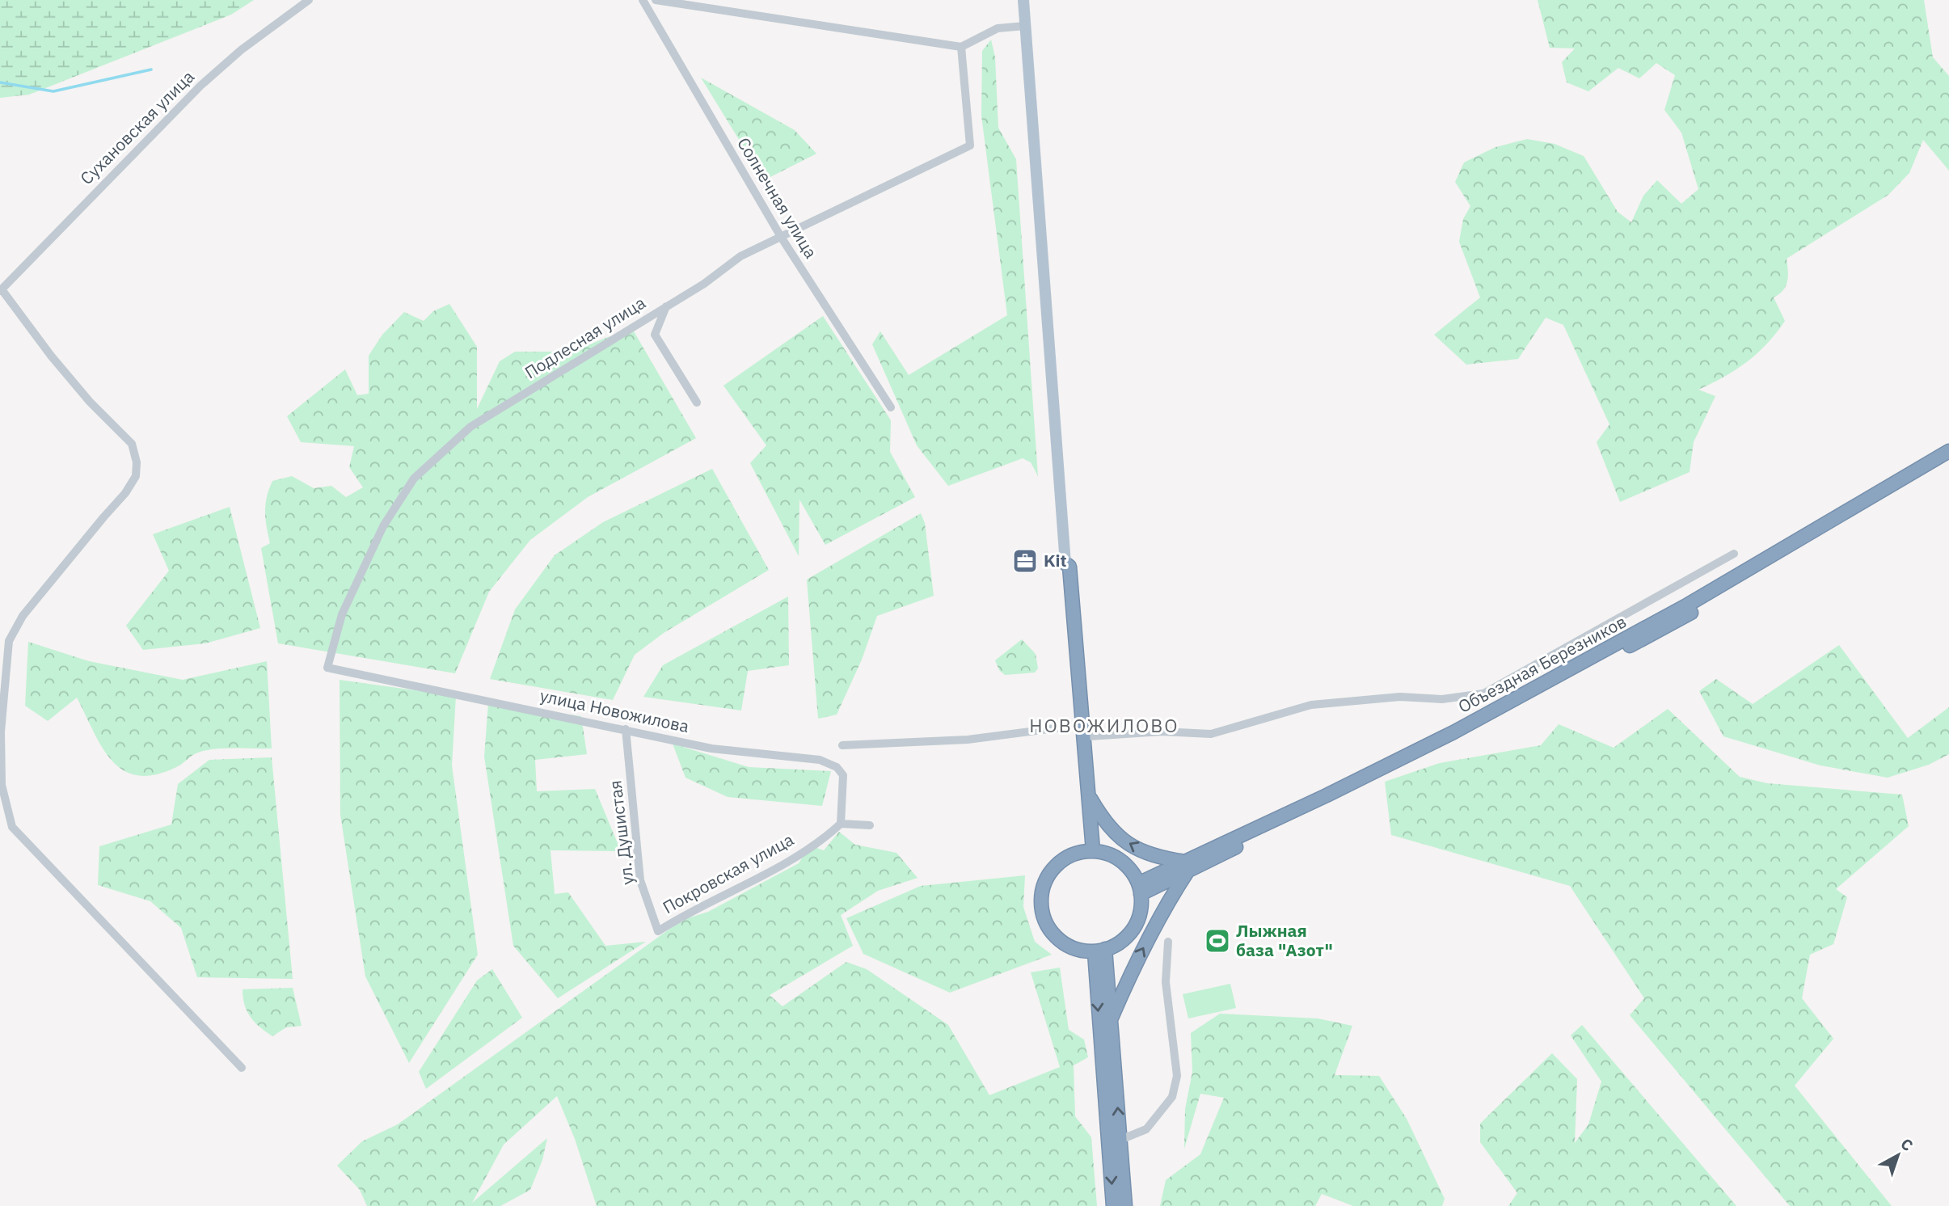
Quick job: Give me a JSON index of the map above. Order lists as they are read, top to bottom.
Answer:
{
  "streets": {
    "highway": ["Объездная Березников"],
    "street": [
      "Сухановская улица",
      "Солнечная улица",
      "Подлесная улица",
      "улица Новожилова",
      "ул. Душистая",
      "Покровская улица"
    ]
  },
  "crossings": [
    ["Солнечная улица", "Подлесная улица"],
    ["Подлесная улица", "улица Новожилова"],
    ["улица Новожилова", "ул. Душистая"],
    ["улица Новожилова", "Покровская улица"],
    ["ул. Душистая", "Покровская улица"]
  ],
  "districts": ["НОВОЖИЛОВО"],
  "places": {
    "office": ["Kit"],
    "sports": ["Лыжная база \"Азот\""]
  },
  "north": "top right"
}
